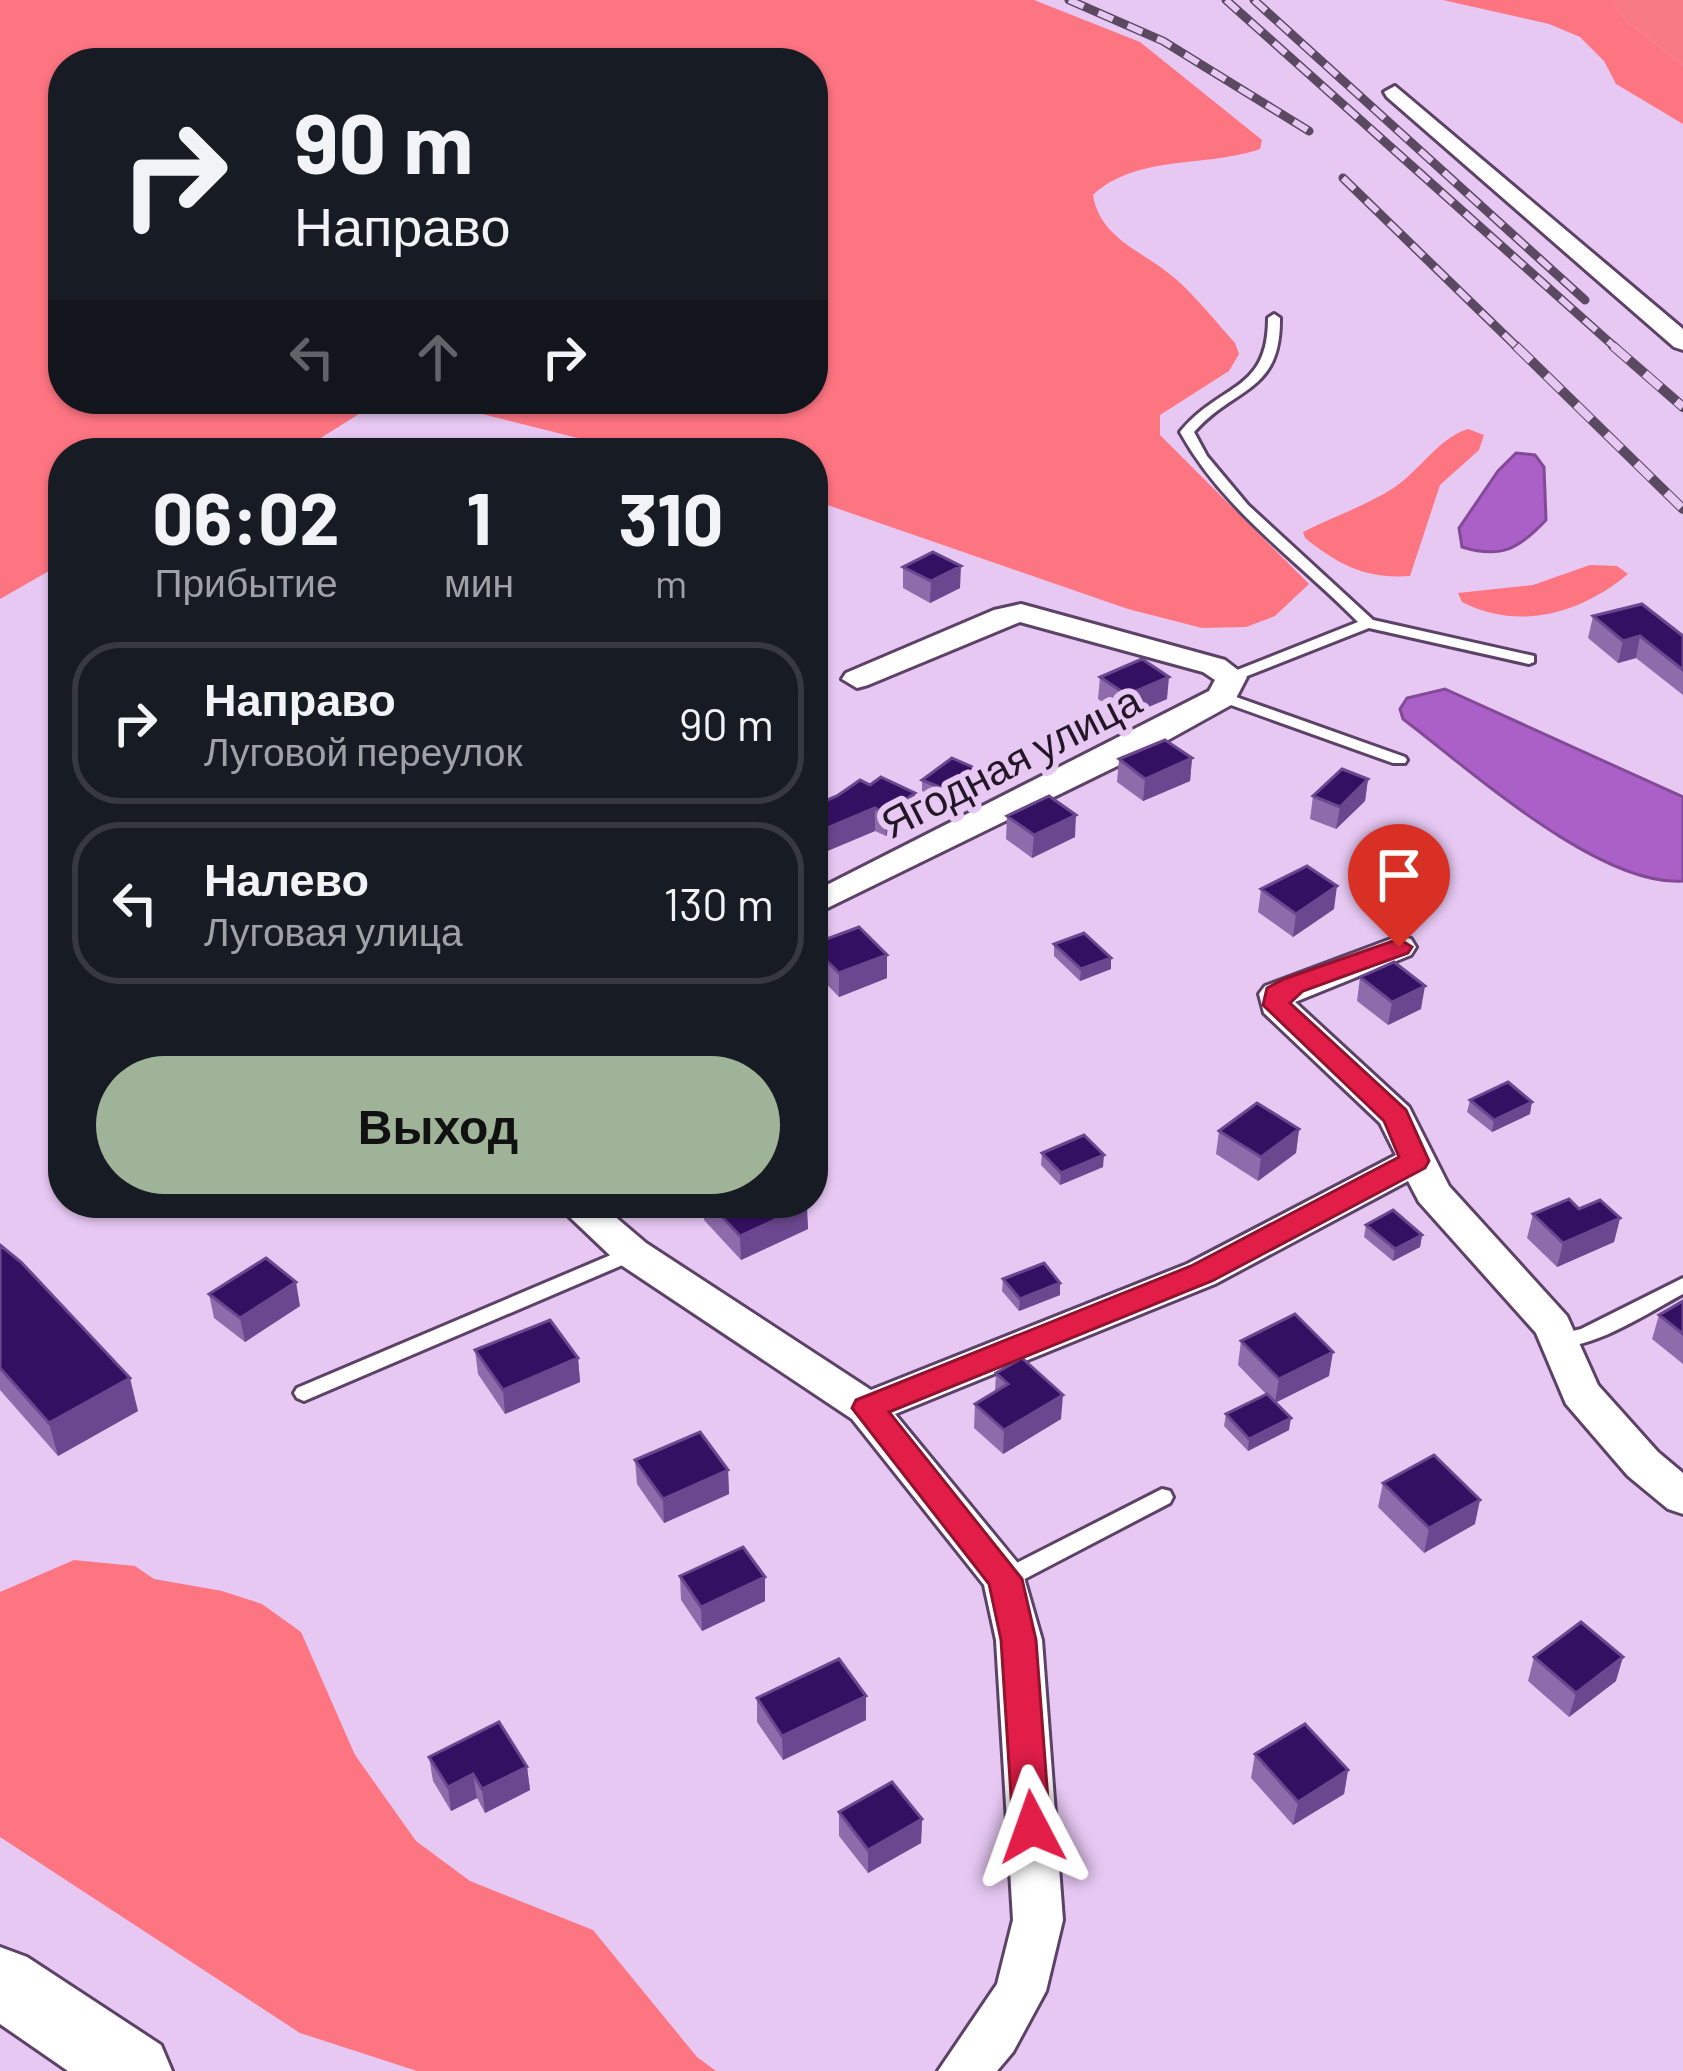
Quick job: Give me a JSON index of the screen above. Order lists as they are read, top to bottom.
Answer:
{
  "streets": {
    "street": ["Ягодная улица"]
  },
  "page": {
    "turn": ["90 m", "Направо"],
    "eta": [
      "06:02",
      "Прибытие",
      "1",
      "мин",
      "310",
      "m"
    ],
    "list": [
      {
        "name": "Направо",
        "note": "Луговой переулок",
        "value": "90 m"
      },
      {
        "name": "Налево",
        "note": "Луговая улица",
        "value": "130 m"
      }
    ],
    "buttons": "Выход"
  }
}
